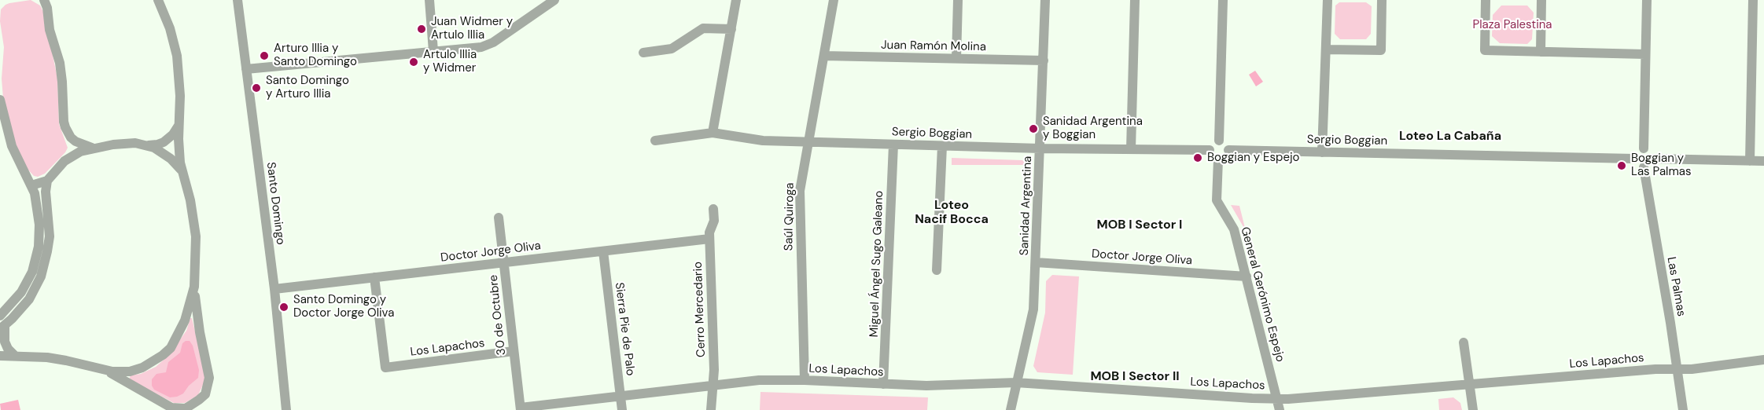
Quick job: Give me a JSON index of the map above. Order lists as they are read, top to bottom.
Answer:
{
  "streets": {
    "street": [
      "Juan Ramón Molina",
      "Sergio Boggian",
      "Santo Domingo",
      "Sanidad Argentina",
      "Saúl Quiroga",
      "Doctor Jorge Oliva",
      "Miguel Ángel Sugo Galeano",
      "Las Palmas",
      "General Gerónimo Espejo",
      "Cerro Mercedario",
      "30 de Octubre",
      "Sierra Pie de Palo",
      "Los Lapachos"
    ]
  },
  "crossings": [
    ["Juan Ramón Molina", "Sanidad Argentina"],
    ["Juan Ramón Molina", "Saúl Quiroga"],
    ["Sergio Boggian", "Sanidad Argentina"],
    ["Sergio Boggian", "Saúl Quiroga"],
    ["Sergio Boggian", "Miguel Ángel Sugo Galeano"],
    ["Sergio Boggian", "Las Palmas"],
    ["Sergio Boggian", "General Gerónimo Espejo"],
    ["Santo Domingo", "Doctor Jorge Oliva"],
    ["Sanidad Argentina", "Doctor Jorge Oliva"],
    ["Sanidad Argentina", "Los Lapachos"],
    ["Saúl Quiroga", "Los Lapachos"],
    ["Doctor Jorge Oliva", "General Gerónimo Espejo"],
    ["Doctor Jorge Oliva", "Cerro Mercedario"],
    ["Doctor Jorge Oliva", "30 de Octubre"],
    ["Doctor Jorge Oliva", "Sierra Pie de Palo"],
    ["Doctor Jorge Oliva", "Los Lapachos"],
    ["Miguel Ángel Sugo Galeano", "Los Lapachos"],
    ["Las Palmas", "Los Lapachos"],
    ["General Gerónimo Espejo", "Los Lapachos"],
    ["Cerro Mercedario", "Los Lapachos"],
    ["30 de Octubre", "Los Lapachos"],
    ["Sierra Pie de Palo", "Los Lapachos"]
  ],
  "districts": [
    "Loteo La Cabaña",
    "Loteo Nacif Bocca",
    "MOB I Sector I",
    "MOB I Sector II"
  ],
  "parks": ["Plaza Palestina"],
  "places": [
    "Juan Widmer y Artulo Illia",
    "Arturo Illia y Santo Domingo",
    "Artulo Illia y Widmer",
    "Santo Domingo y Arturo Illia",
    "Sanidad Argentina y Boggian",
    "Boggian y Espejo",
    "Boggian y Las Palmas",
    "Santo Domingo y Doctor Jorge Oliva"
  ]
}
